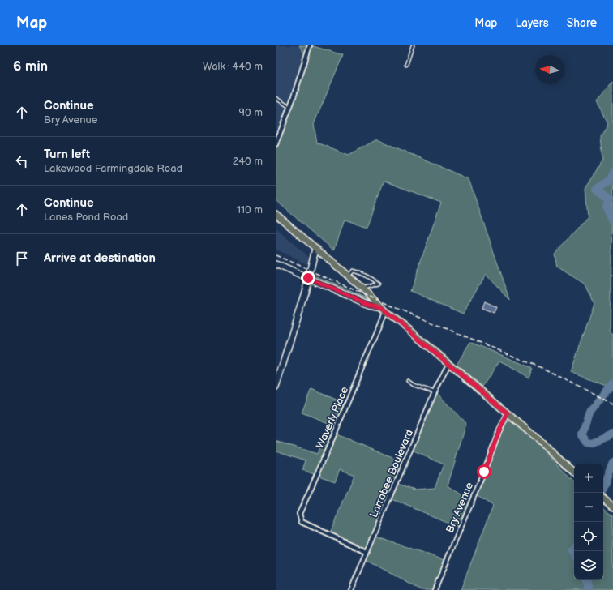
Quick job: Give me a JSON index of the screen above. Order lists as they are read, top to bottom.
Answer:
{
  "streets": {
    "street": ["Waverly Place", "Larrabee Boulevard", "Bry Avenue"]
  },
  "crossings": [
    ["Waverly Place", "Larrabee Boulevard"]
  ],
  "north": "left",
  "page": {
    "header": "Map",
    "nav": ["Map", "Layers", "Share"],
    "heading": ["6 min", "Walk · 440 m"],
    "list": [
      ["Continue", "Bry Avenue", "90 m"],
      ["Turn left", "Lakewood Farmingdale Road", "240 m"],
      ["Continue", "Lanes Pond Road", "110 m"],
      "Arrive at destination"
    ],
    "map_buttons": ["+", "−"]
  }
}
